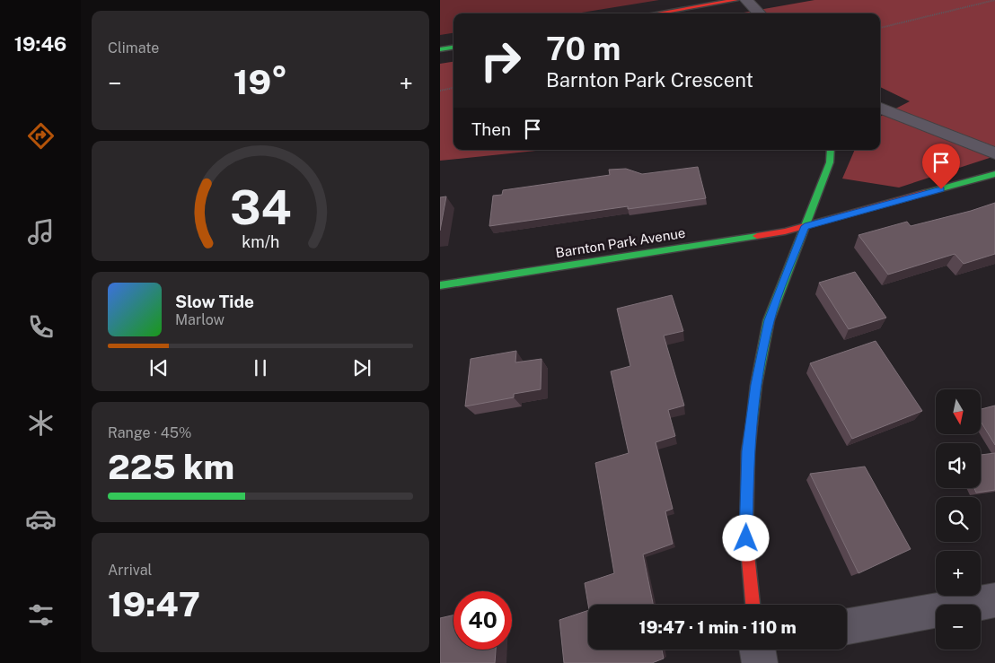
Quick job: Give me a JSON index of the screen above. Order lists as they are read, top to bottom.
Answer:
{
  "streets": {
    "street": ["Barnton Park Avenue"]
  },
  "north": "bottom",
  "page": {
    "tabs": "19:46",
    "tile": [
      "Climate",
      ["Range · 45%", "225 km"],
      ["Arrival", "19:47"]
    ],
    "turn": ["70 m", "Barnton Park Crescent"],
    "heat": ["−", "19°", "+"],
    "then": "Then",
    "song": ["Slow Tide", "Marlow"],
    "map_buttons": ["+", "−"],
    "limit": "40",
    "trip": "19:47 · 1 min · 110 m",
    "gauge": ["34", "km/h"]
  }
}
